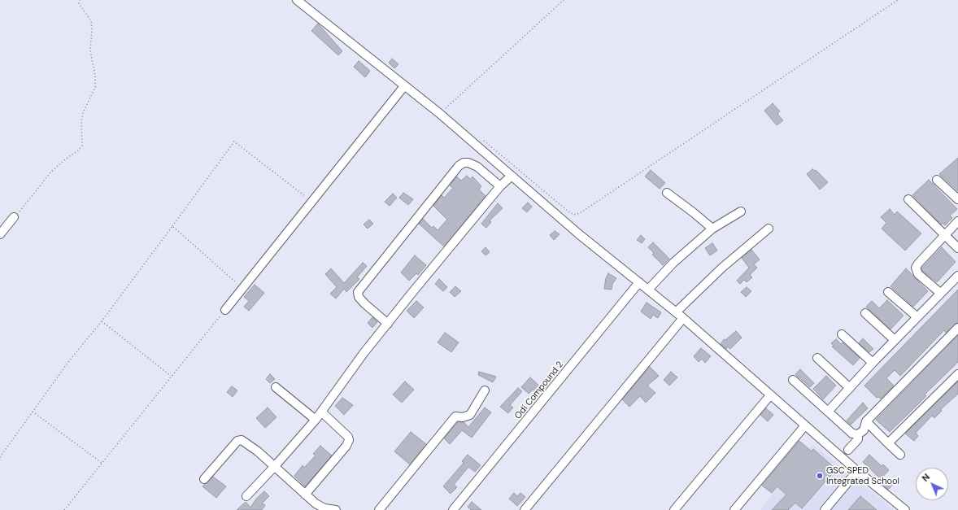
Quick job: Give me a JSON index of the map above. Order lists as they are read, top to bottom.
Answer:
{
  "streets": {
    "street": ["Odi Compound 2"]
  },
  "places": ["GSC SPED Integrated School"],
  "north": "top left"
}
